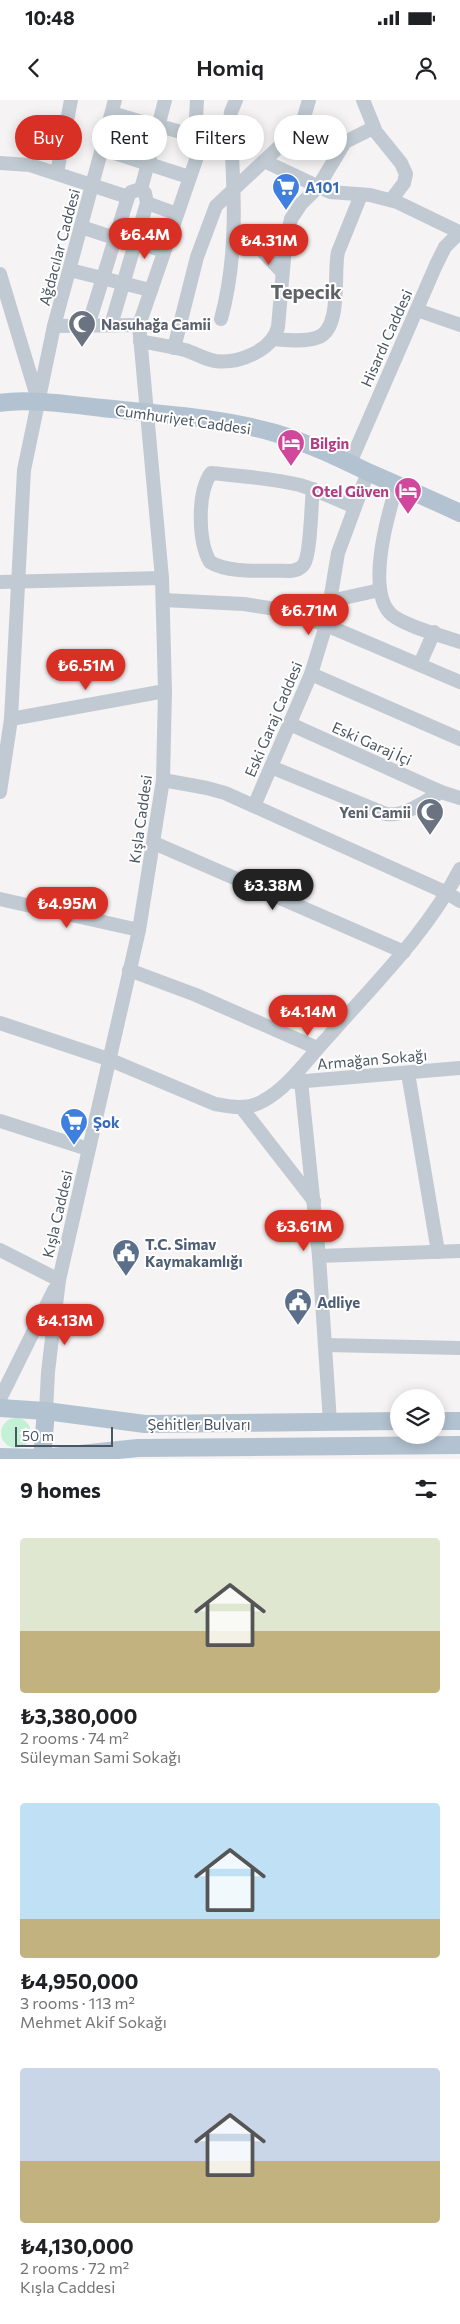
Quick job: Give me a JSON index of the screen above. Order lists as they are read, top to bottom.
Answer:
{
  "streets": {
    "main road": ["Cumhuriyet Caddesi", "Şehitler Bulvarı"],
    "street": [
      "Ağdacılar Caddesi",
      "Hisardı Caddesi",
      "Eski Garaj Caddesi",
      "Eski Garaj İçi",
      "Kışla Caddesi",
      "Armağan Sokağı"
    ]
  },
  "crossings": [
    ["Ağdacılar Caddesi", "Cumhuriyet Caddesi"],
    ["Hisardı Caddesi", "Cumhuriyet Caddesi"],
    ["Cumhuriyet Caddesi", "Eski Garaj Caddesi"],
    ["Cumhuriyet Caddesi", "Kışla Caddesi"],
    ["Eski Garaj Caddesi", "Eski Garaj İçi"],
    ["Kışla Caddesi", "Şehitler Bulvarı"]
  ],
  "districts": ["Tepecik"],
  "places": {
    "supermarket": ["A101", "Şok"],
    "mosque": ["Nasuhağa Camii", "Yeni Camii"],
    "hotel": ["Bilgin", "Otel Güven"],
    "public building": ["T.C. Simav Kaymakamlığı", "Adliye"]
  },
  "scale_bar": "50 m",
  "page": {
    "status": "10:48",
    "header": "Homiq",
    "chip": [
      "Buy",
      "Rent",
      "Filters",
      "New"
    ],
    "price": [
      "₺6.4M",
      "₺4.31M",
      "₺6.71M",
      "₺6.51M",
      "₺3.38M",
      "₺4.95M",
      "₺4.14M",
      "₺3.61M",
      "₺4.13M"
    ],
    "scale": "50 m",
    "heading": "9 homes",
    "list": [
      {
        "name": "₺3,380,000",
        "note": "2 rooms · 74 m² · Süleyman Sami Sokağı"
      },
      {
        "name": "₺4,950,000",
        "note": "3 rooms · 113 m² · Mehmet Akif Sokağı"
      },
      {
        "name": "₺4,130,000",
        "note": "2 rooms · 72 m² · Kışla Caddesi"
      }
    ]
  }
}
